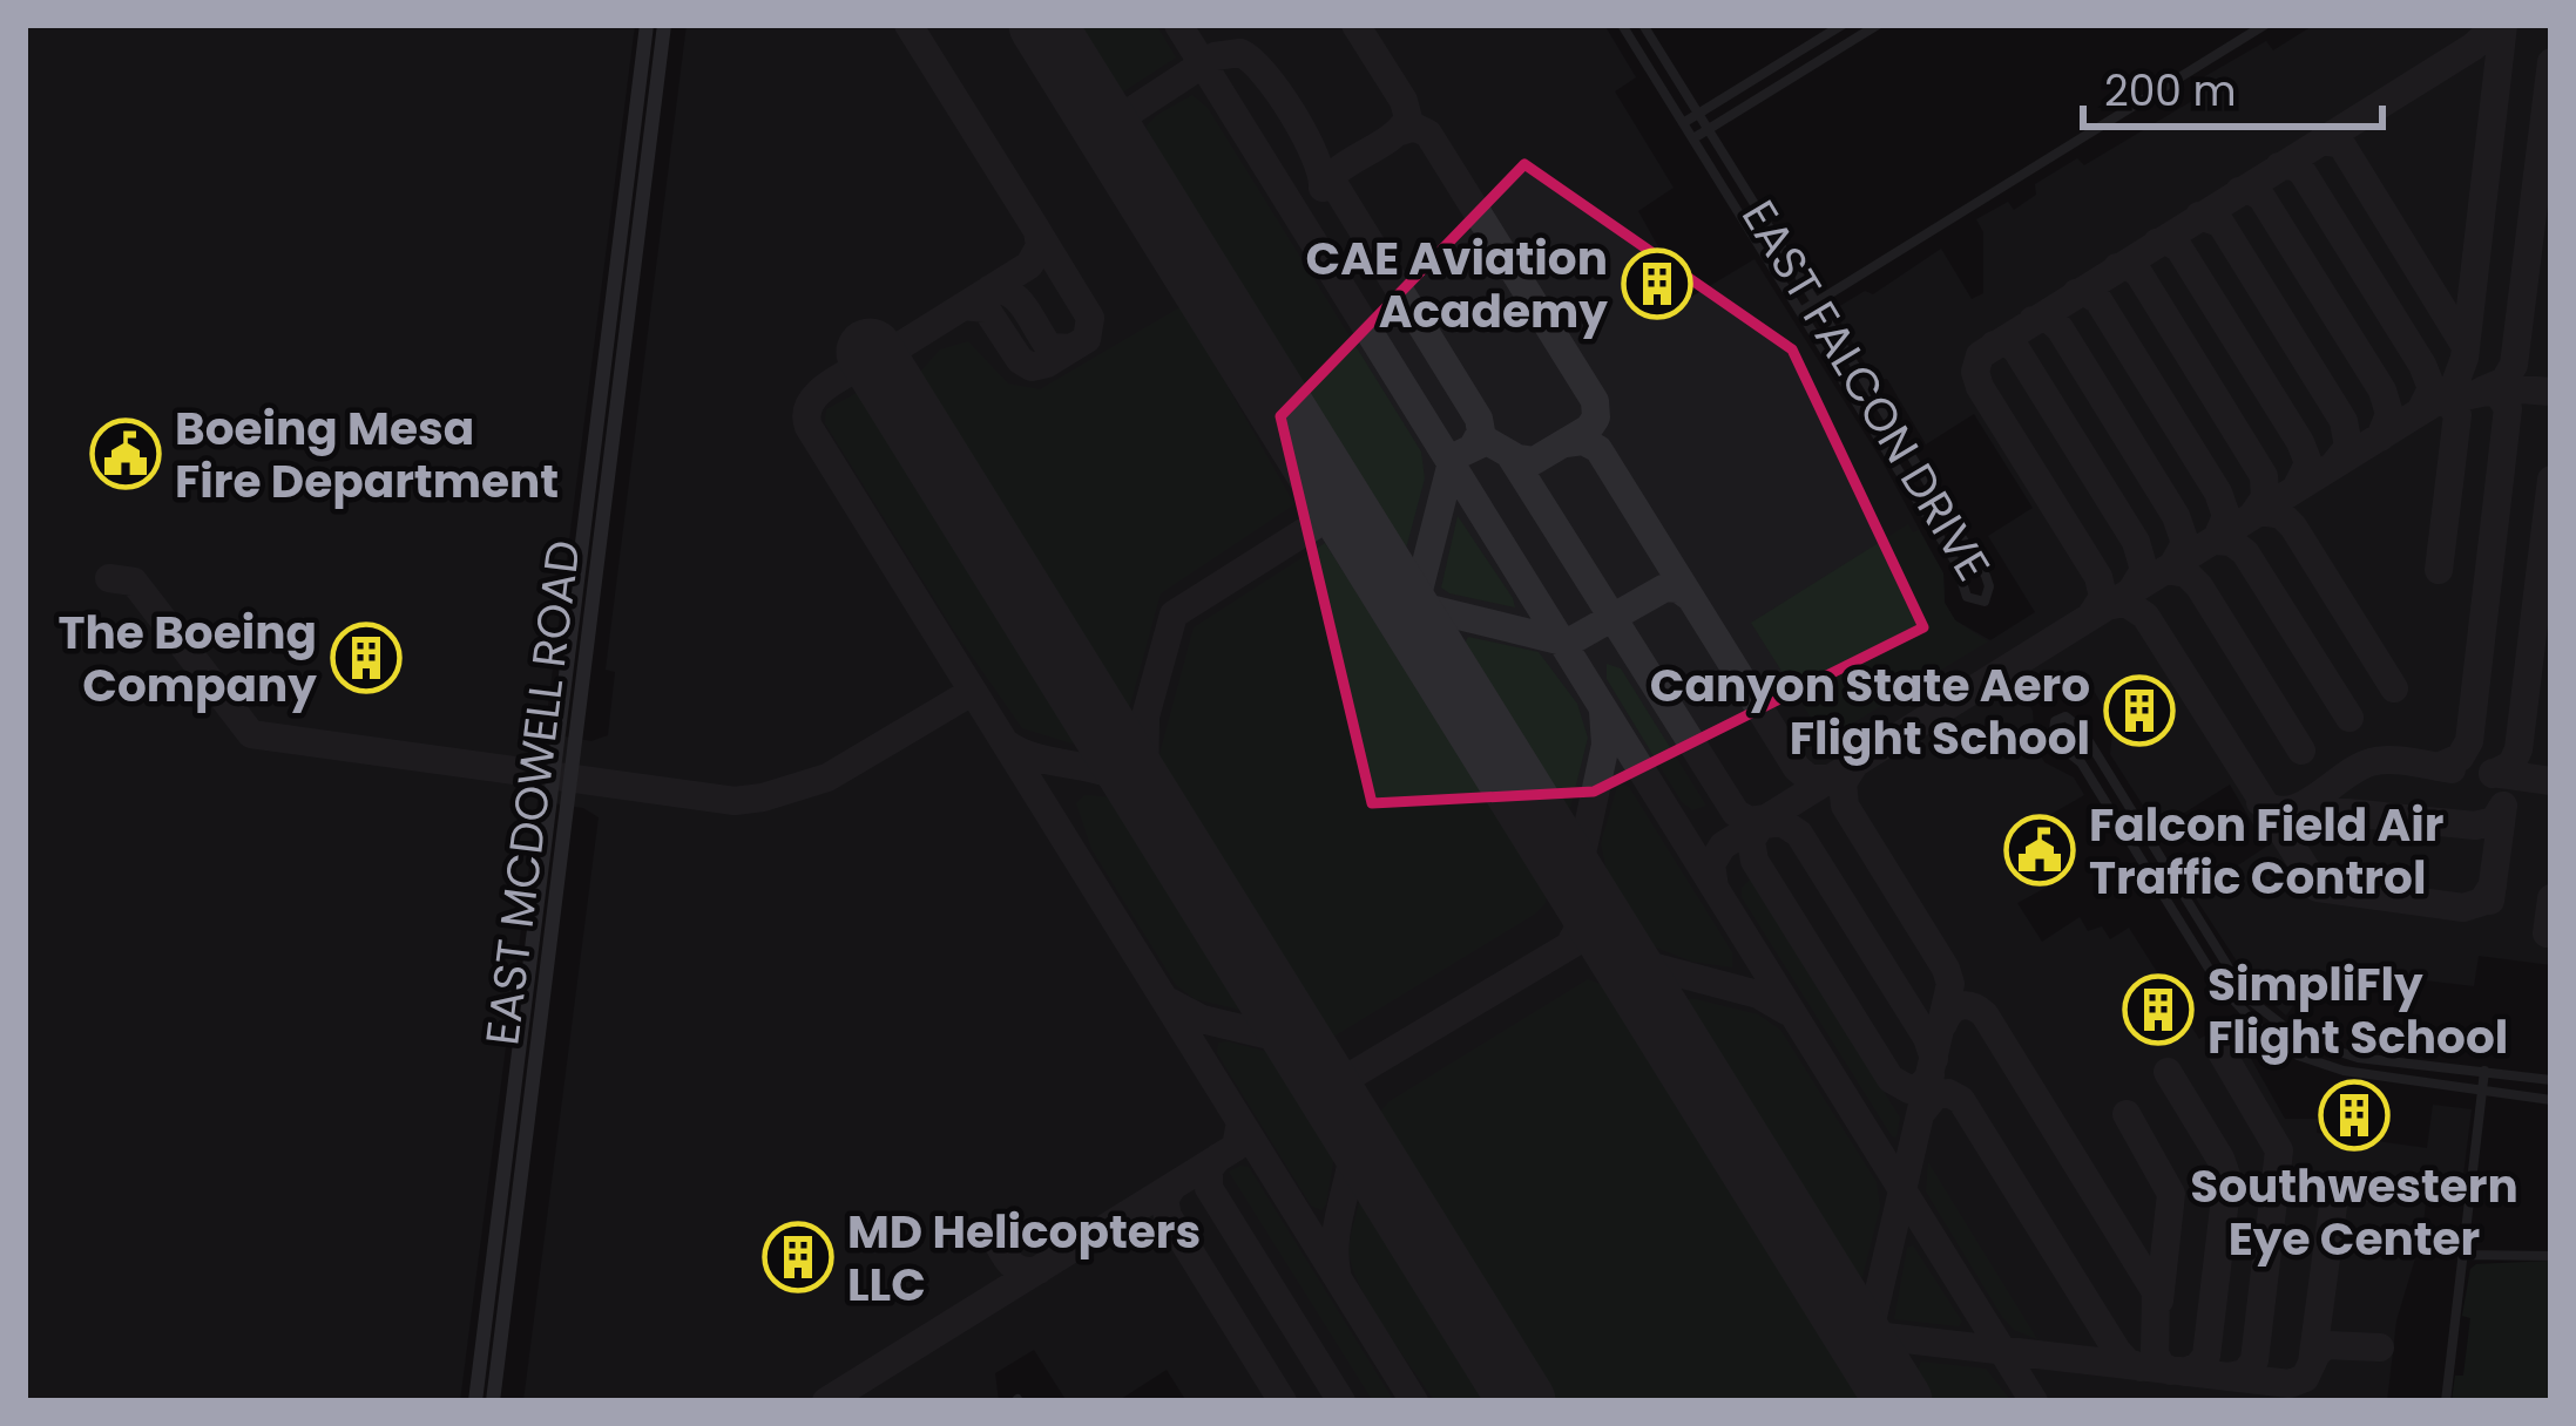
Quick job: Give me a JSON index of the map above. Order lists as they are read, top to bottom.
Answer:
{
  "streets": {
    "main road": ["EAST MCDOWELL ROAD"],
    "street": ["EAST FALCON DRIVE"]
  },
  "places": {
    "building": [
      "CAE Aviation Academy",
      "The Boeing Company",
      "Canyon State Aero Flight School",
      "SimpliFly Flight School",
      "Southwestern Eye Center",
      "MD Helicopters LLC"
    ],
    "public building": ["Boeing Mesa Fire Department", "Falcon Field Air Traffic Control"]
  },
  "scale_bar": "200 m"
}
